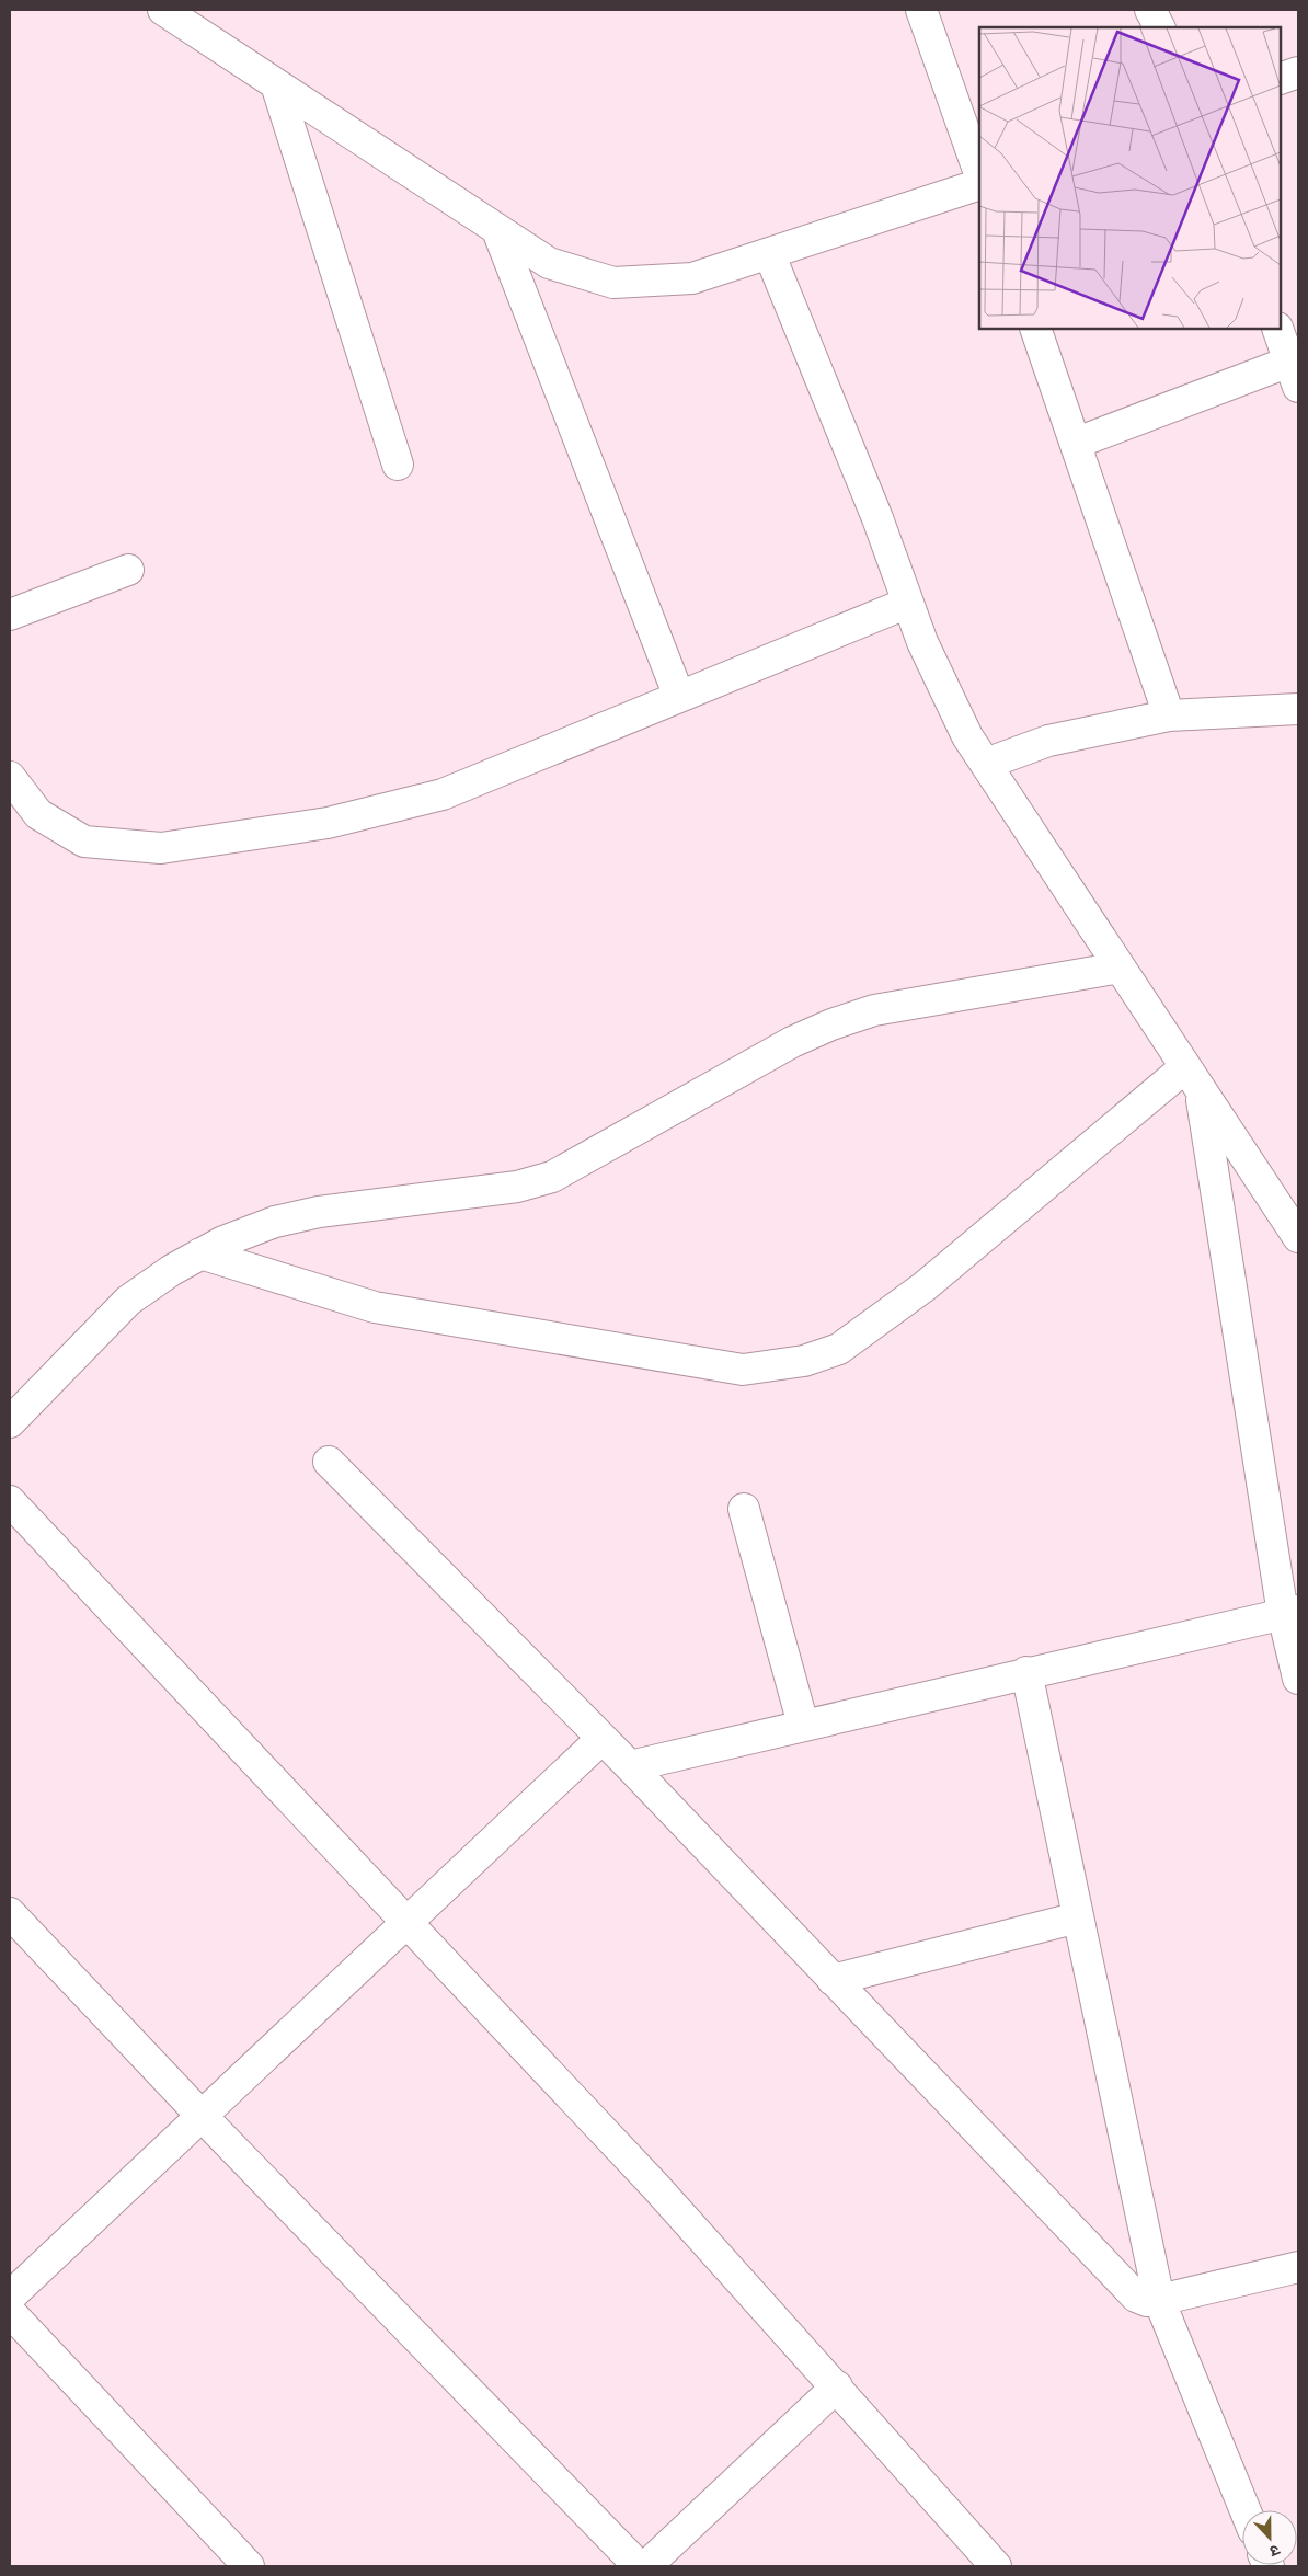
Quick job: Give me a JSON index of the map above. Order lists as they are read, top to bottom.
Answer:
{
  "north": "bottom"
}
